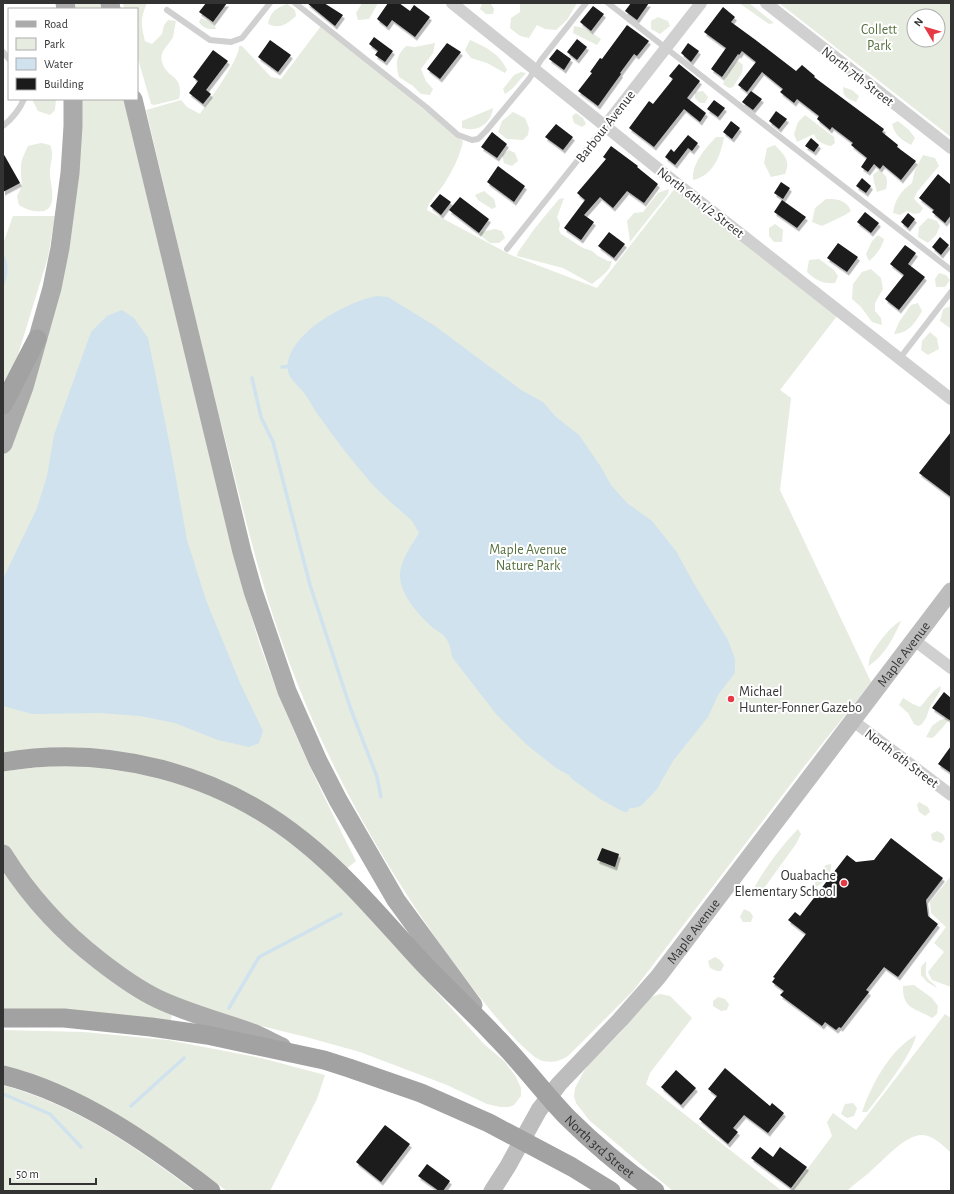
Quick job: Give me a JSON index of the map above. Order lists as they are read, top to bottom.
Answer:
{
  "streets": {
    "highway": ["North 3rd Street"],
    "main road": ["Maple Avenue"],
    "street": [
      "North 7th Street",
      "Barbour Avenue",
      "North 6th 1/2 Street",
      "North 6th Street"
    ]
  },
  "crossings": [
    ["Barbour Avenue", "North 6th 1/2 Street"],
    ["Maple Avenue", "North 6th Street"],
    ["Maple Avenue", "North 3rd Street"]
  ],
  "parks": ["Collett Park", "Maple Avenue Nature Park"],
  "places": ["Michael Hunter-Fonner Gazebo", "Ouabache Elementary School"],
  "legend": [
    "Road",
    "Park",
    "Water",
    "Building"
  ],
  "scale_bar": "50 m",
  "north": "top left"
}
